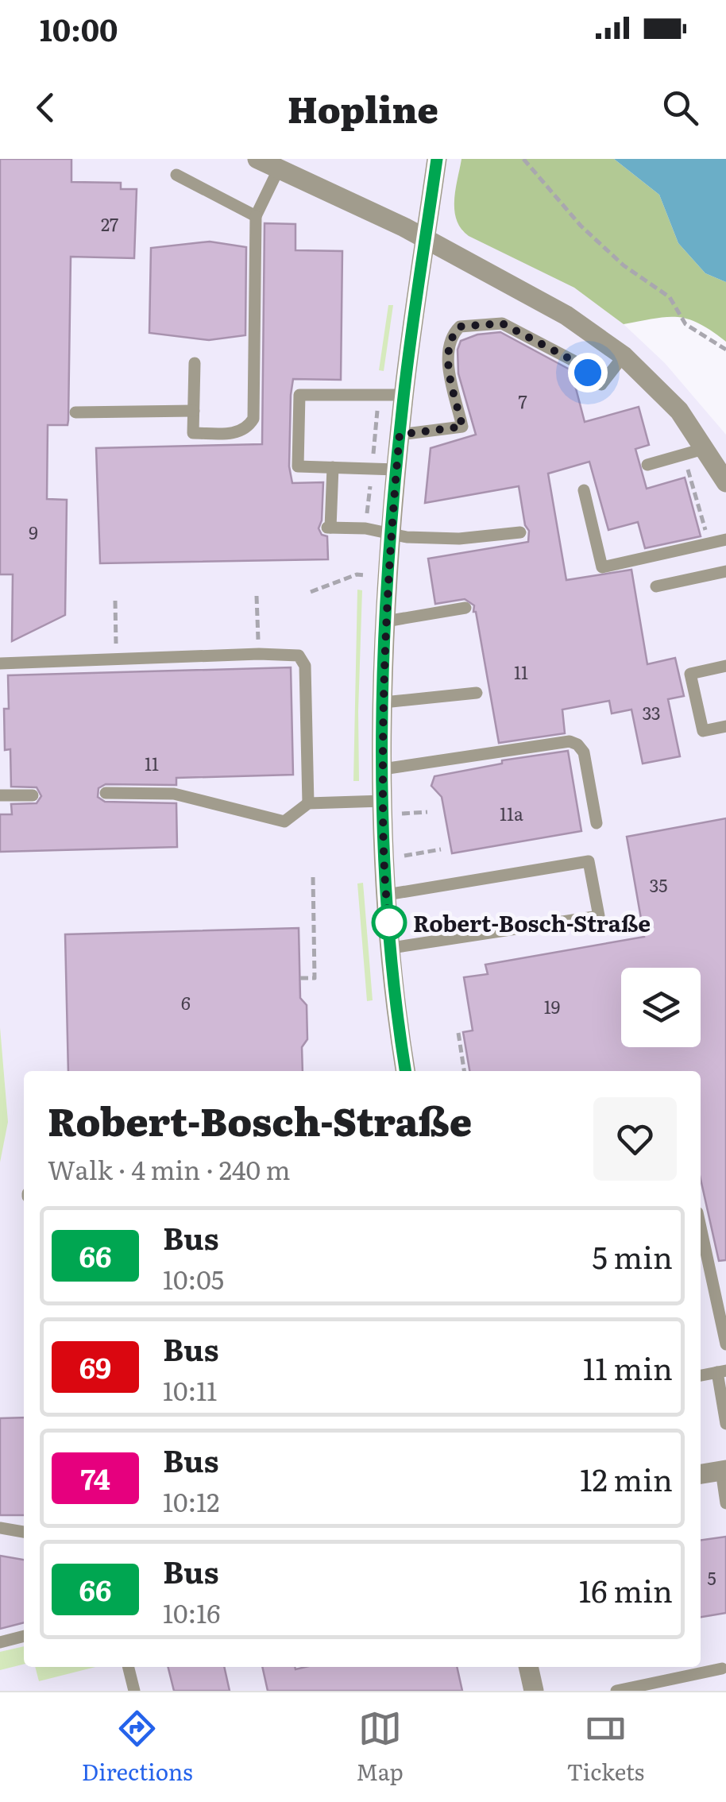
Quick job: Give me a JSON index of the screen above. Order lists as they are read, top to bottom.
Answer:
{
  "places": ["Robert-Bosch-Straße"],
  "lines": ["bus line 66"],
  "house_numbers": [
    "27",
    "7",
    "9",
    "11",
    "33",
    "11",
    "11a",
    "35",
    "6",
    "19",
    "5"
  ],
  "page": {
    "status": "10:00",
    "header": "Hopline",
    "heading": ["Robert-Bosch-Straße", "Walk · 4 min · 240 m"],
    "list": [
      {
        "mark": "66",
        "name": "Bus",
        "note": "10:05",
        "value": "5 min"
      },
      {
        "mark": "69",
        "name": "Bus",
        "note": "10:11",
        "value": "11 min"
      },
      {
        "mark": "74",
        "name": "Bus",
        "note": "10:12",
        "value": "12 min"
      },
      {
        "mark": "66",
        "name": "Bus",
        "note": "10:16",
        "value": "16 min"
      }
    ],
    "tabs": ["Directions", "Map", "Tickets"]
  }
}
